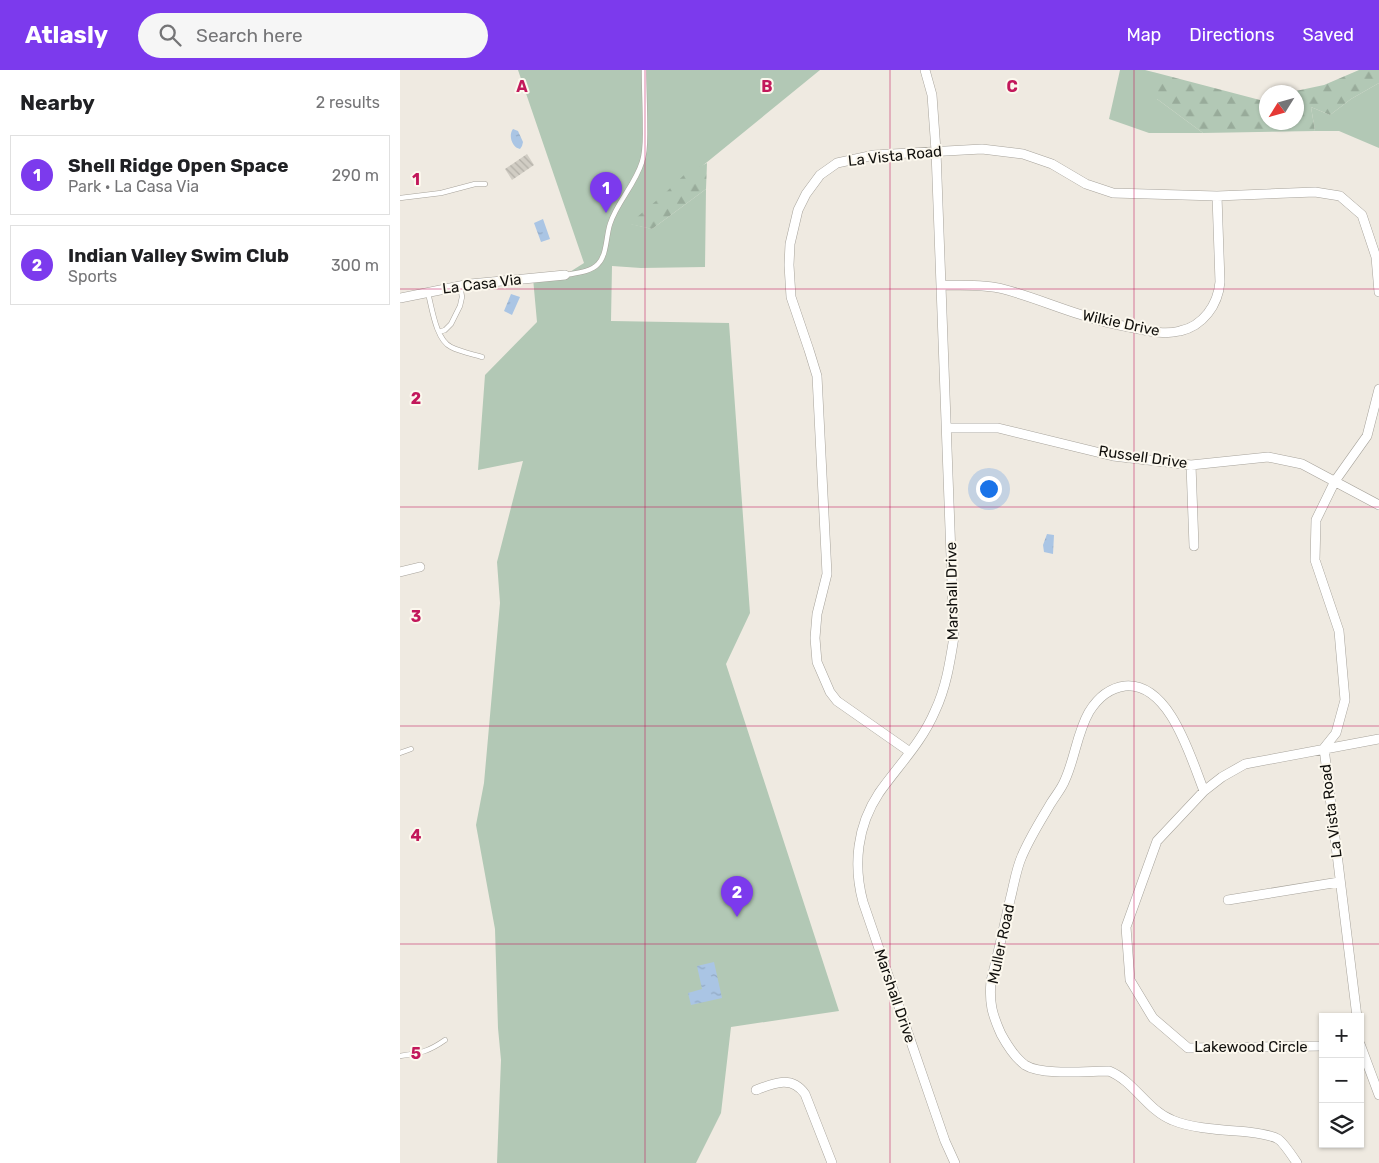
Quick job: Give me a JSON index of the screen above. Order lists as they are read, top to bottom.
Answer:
{
  "streets": {
    "street": [
      "La Vista Road",
      "La Casa Via",
      "Wilkie Drive",
      "Russell Drive",
      "Marshall Drive",
      "Muller Road",
      "Lakewood Circle"
    ]
  },
  "crossings": [
    ["La Vista Road", "Wilkie Drive"],
    ["La Vista Road", "Russell Drive"],
    ["La Vista Road", "Marshall Drive"],
    ["La Vista Road", "Lakewood Circle"],
    ["Wilkie Drive", "Marshall Drive"],
    ["Russell Drive", "Marshall Drive"],
    ["Muller Road", "Lakewood Circle"]
  ],
  "north": "bottom left",
  "page": {
    "header": "Atlasly",
    "search": "Search here",
    "nav": ["Map", "Directions", "Saved"],
    "heading": ["Nearby", "2 results"],
    "list": [
      {
        "mark": "1",
        "name": "Shell Ridge Open Space",
        "note": "Park · La Casa Via",
        "value": "290 m"
      },
      {
        "mark": "2",
        "name": "Indian Valley Swim Club",
        "note": "Sports",
        "value": "300 m"
      }
    ],
    "pins": ["1", "2"],
    "map_buttons": ["+", "−"]
  },
  "grid": {
    "columns": ["A", "B", "C"],
    "rows": [
      "1",
      "2",
      "3",
      "4",
      "5"
    ]
  }
}
